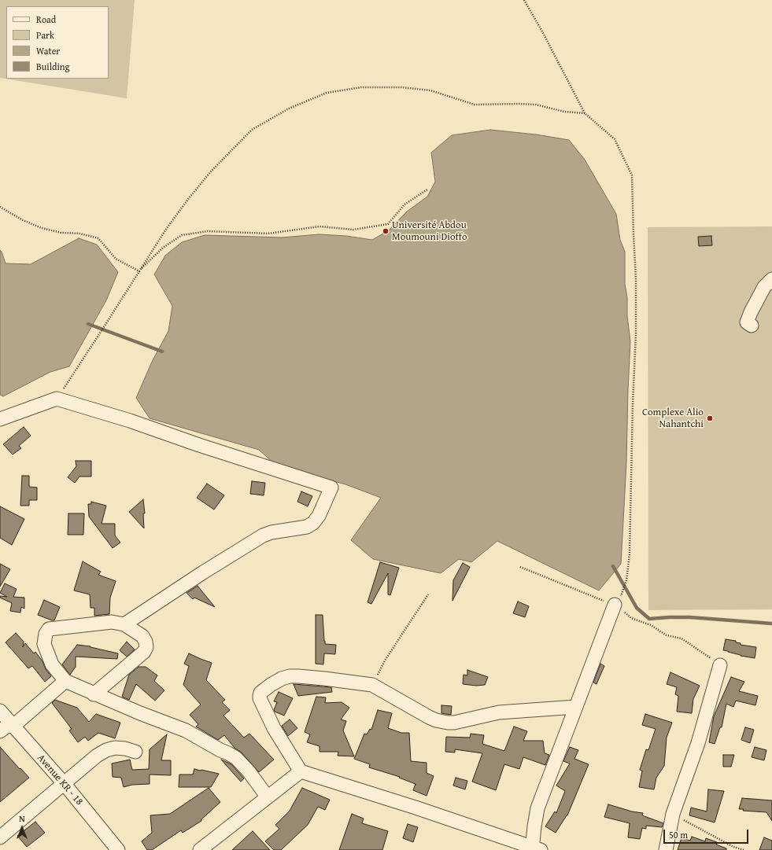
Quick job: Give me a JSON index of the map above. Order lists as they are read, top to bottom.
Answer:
{
  "streets": {
    "street": ["Avenue KR - 18"]
  },
  "places": ["Université Abdou Moumouni Dioffo", "Complexe Alio Nahantchi"],
  "legend": [
    "Road",
    "Park",
    "Water",
    "Building"
  ],
  "scale_bar": "50 m",
  "north": "top"
}
